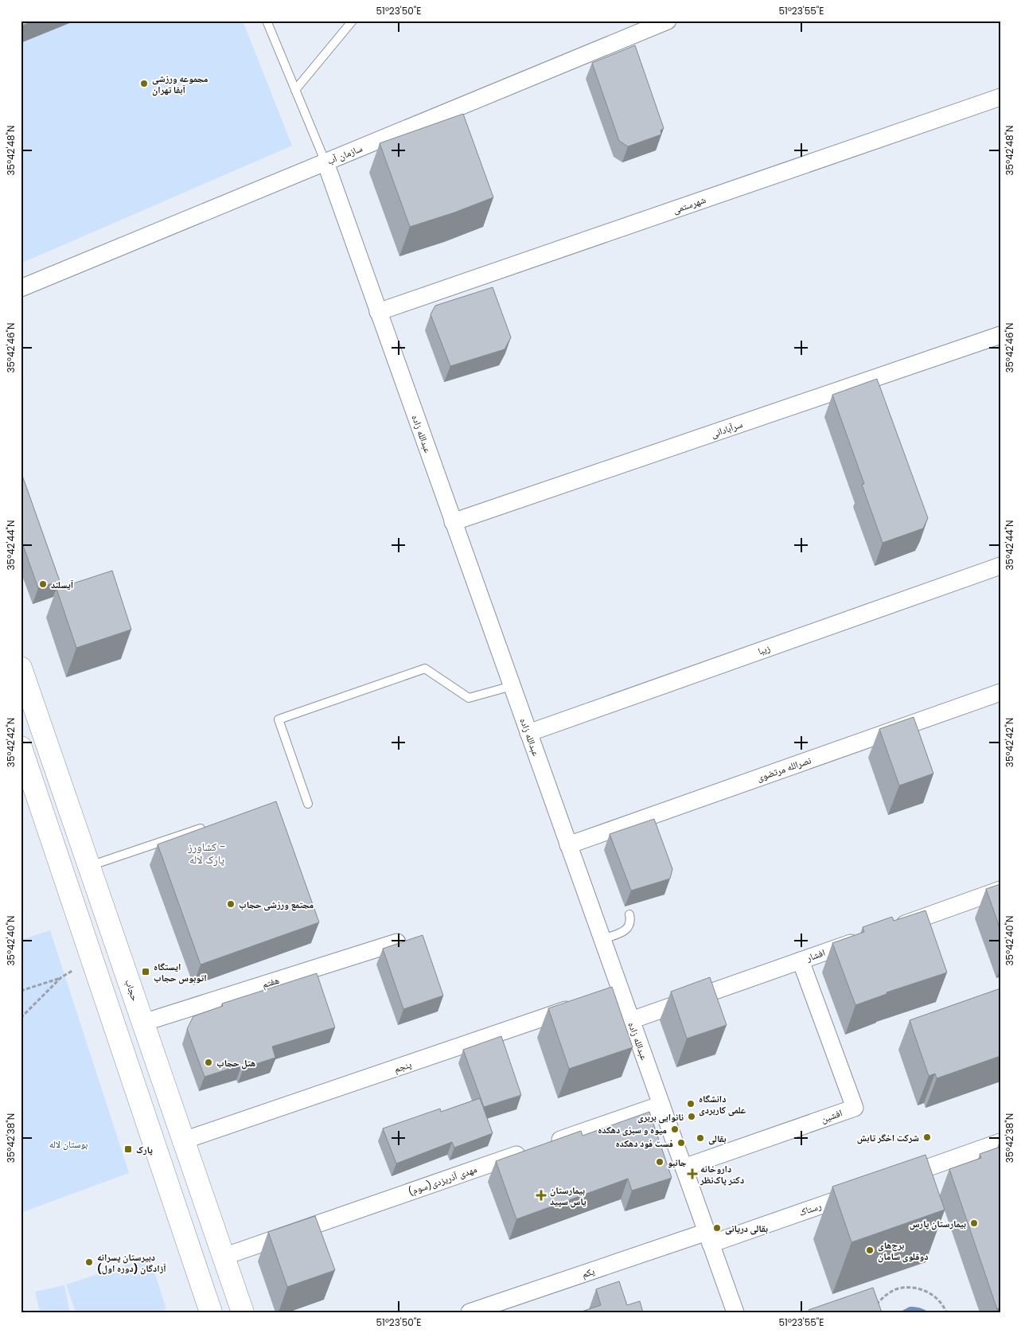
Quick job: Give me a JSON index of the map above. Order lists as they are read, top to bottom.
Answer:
{
  "streets": {
    "main road": ["حجاب"],
    "street": [
      "سازمان آب",
      "شهرستمی",
      "سرآبادانی",
      "عبدالله زاده",
      "زیبا",
      "نصرالله مرتضوی",
      "افشار",
      "هفتم",
      "پنجم",
      "افشین",
      "مهدی آذریزدی(سوم)",
      "رستاک",
      "یکم"
    ]
  },
  "crossings": [
    ["سازمان آب", "عبدالله زاده"],
    ["شهرستمی", "عبدالله زاده"],
    ["سرآبادانی", "عبدالله زاده"],
    ["عبدالله زاده", "زیبا"],
    ["عبدالله زاده", "نصرالله مرتضوی"],
    ["عبدالله زاده", "افشار"],
    ["عبدالله زاده", "افشین"],
    ["عبدالله زاده", "مهدی آذریزدی(سوم)"],
    ["عبدالله زاده", "رستاک"],
    ["عبدالله زاده", "یکم"],
    ["افشار", "افشین"],
    ["هفتم", "حجاب"],
    ["حجاب", "پنجم"],
    ["حجاب", "مهدی آذریزدی(سوم)"],
    ["رستاک", "یکم"]
  ],
  "districts": ["کشاورز - پارک لاله"],
  "parks": ["بوستان لاله"],
  "places": {
    "other": [
      "مجموعه ورزشی آبفا تهران",
      "آیسلند",
      "مجتمع ورزشی حجاب",
      "هتل حجاب",
      "دانشگاه علمی کاربردی",
      "نانوایی بربری",
      "میوه و سبزی دهکده",
      "شرکت اخگر تابش",
      "بقالی",
      "فست فود دهکده",
      "جانبو",
      "بیمارستان پارس",
      "بقالی دریانی",
      "برج‌های دوقلوی سامان",
      "دبيرستان پسرانه آزادگان (دوره اول)"
    ],
    "transit": ["ایستگاه اتوبوس حجاب", "پارک"],
    "health": ["داروخانه دکتر پاک‌نظر", "بیمارستان یاس سپید"]
  },
  "coordinates": [
    "51°23'50\"E",
    "51°23'55\"E",
    "35°42'48\"N",
    "35°42'46\"N",
    "35°42'44\"N",
    "35°42'42\"N",
    "35°42'40\"N",
    "35°42'38\"N"
  ]
}
